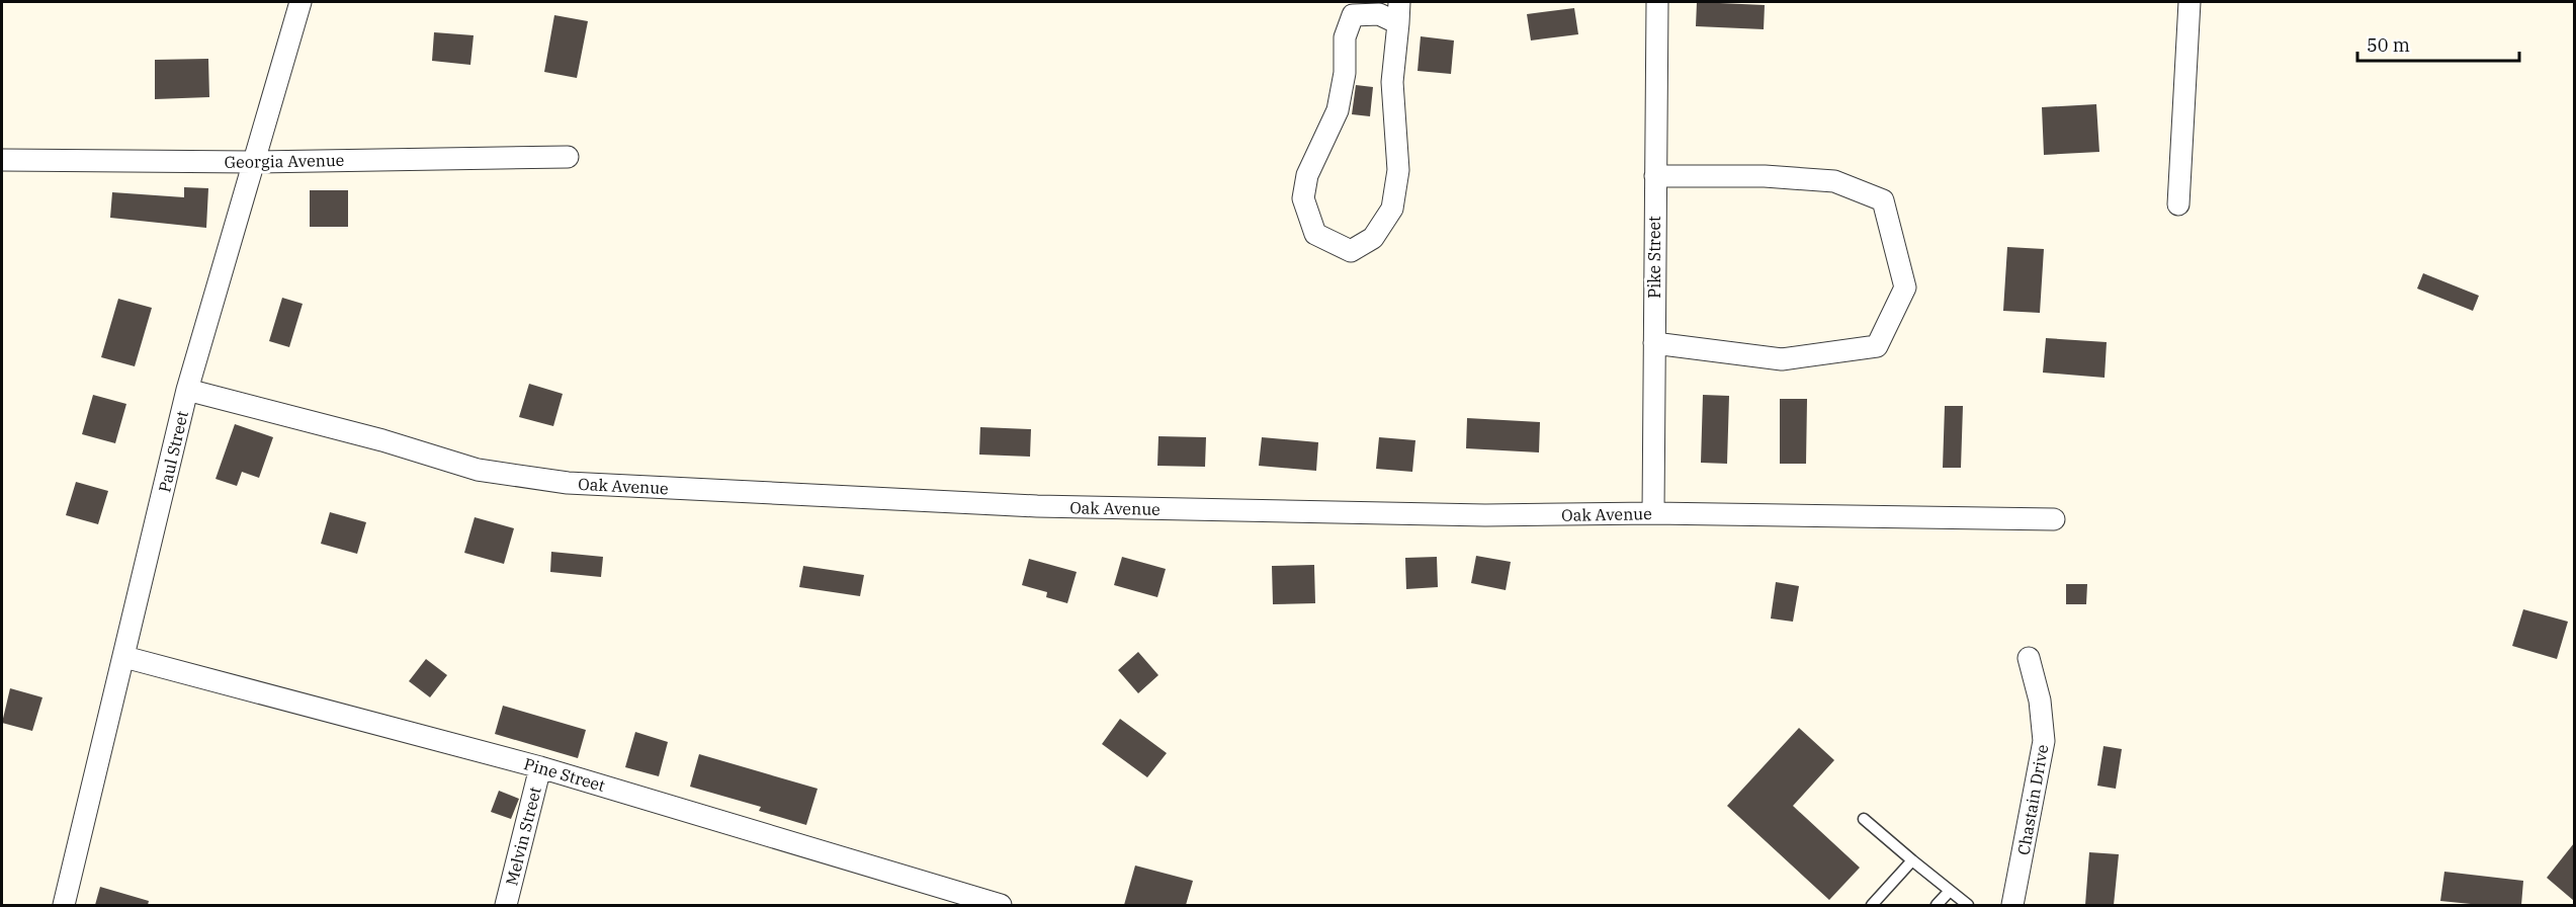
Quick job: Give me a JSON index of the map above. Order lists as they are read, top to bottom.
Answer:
{
  "streets": {
    "street": [
      "Georgia Avenue",
      "Pike Street",
      "Paul Street",
      "Oak Avenue",
      "Pine Street",
      "Chastain Drive",
      "Melvin Street"
    ]
  },
  "crossings": [
    ["Georgia Avenue", "Paul Street"],
    ["Pike Street", "Oak Avenue"],
    ["Paul Street", "Oak Avenue"],
    ["Paul Street", "Pine Street"],
    ["Pine Street", "Melvin Street"]
  ],
  "scale_bar": "50 m"
}
